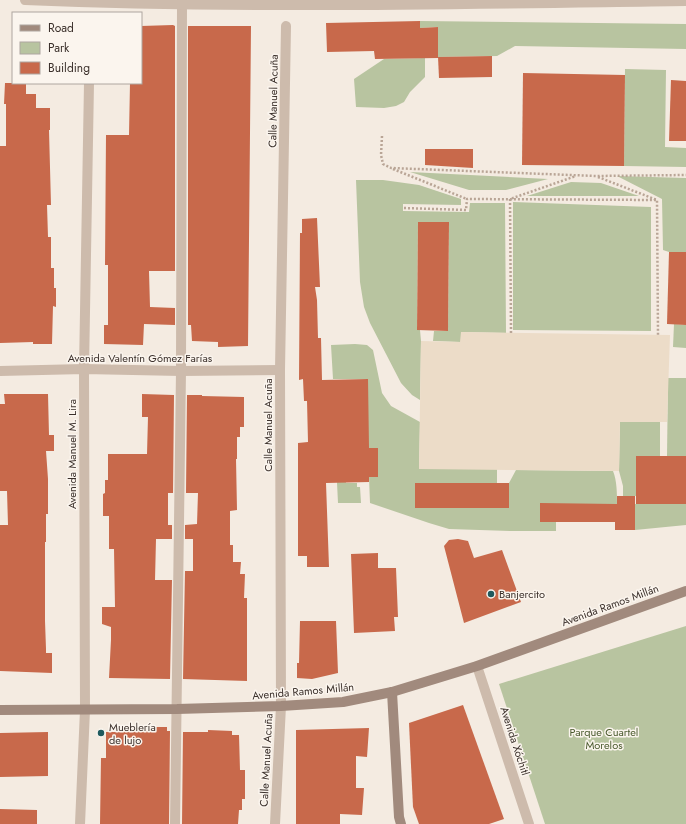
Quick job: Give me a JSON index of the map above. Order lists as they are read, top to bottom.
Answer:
{
  "streets": {
    "main road": ["Avenida Ramos Millán"],
    "street": [
      "Calle Manuel Acuña",
      "Avenida Valentín Gómez Farías",
      "Avenida Manuel M. Lira",
      "Avenida Xóchitl"
    ]
  },
  "crossings": [
    ["Calle Manuel Acuña", "Avenida Valentín Gómez Farías"],
    ["Calle Manuel Acuña", "Avenida Ramos Millán"],
    ["Avenida Valentín Gómez Farías", "Avenida Manuel M. Lira"],
    ["Avenida Manuel M. Lira", "Avenida Ramos Millán"],
    ["Avenida Ramos Millán", "Avenida Xóchitl"]
  ],
  "parks": ["Parque Cuartel Morelos"],
  "places": ["Banjercito", "Mueblería de lujo"],
  "legend": ["Road", "Park", "Building"]
}
